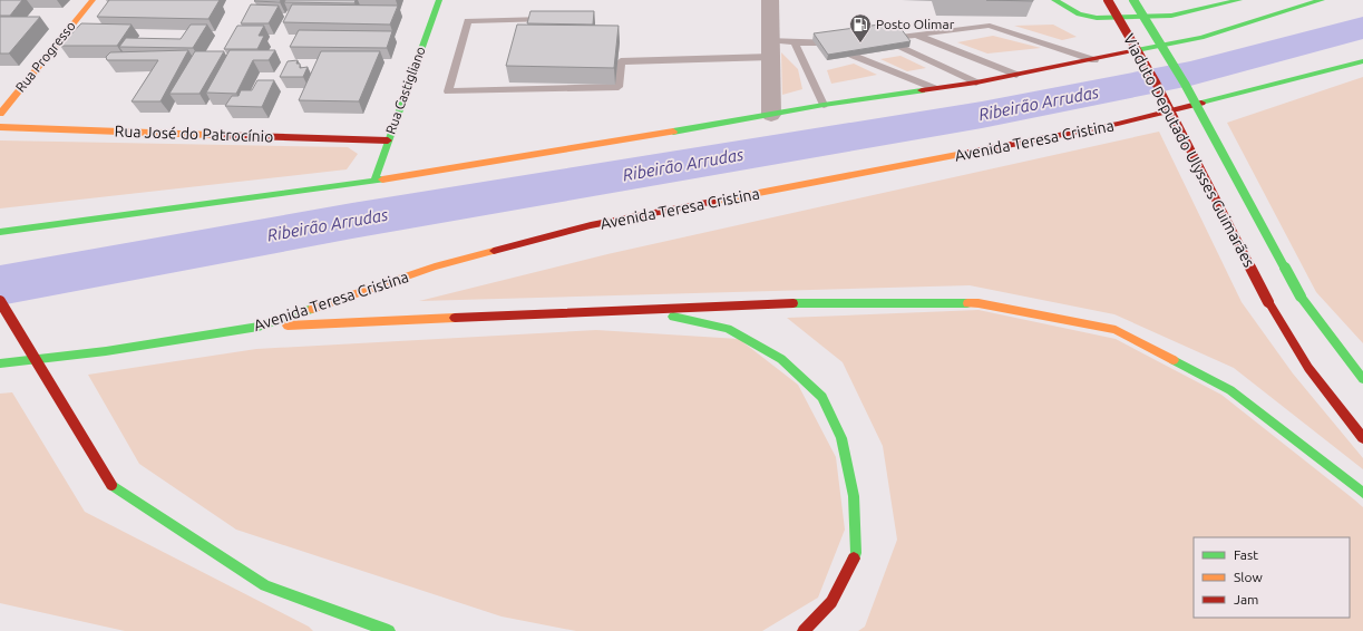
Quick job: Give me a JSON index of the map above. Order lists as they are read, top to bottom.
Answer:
{
  "streets": {
    "main road": [
      "Rua Progresso",
      "Rua Castigliano",
      "Rua José do Patrocínio",
      "Avenida Teresa Cristina",
      "Viaduto Deputado Ulysses Guimarães"
    ]
  },
  "crossings": [
    ["Rua Castigliano", "Rua José do Patrocínio"]
  ],
  "water": ["Ribeirão Arrudas"],
  "places": {
    "fuel station": ["Posto Olimar"]
  },
  "legend": ["Fast", "Slow", "Jam"]
}
